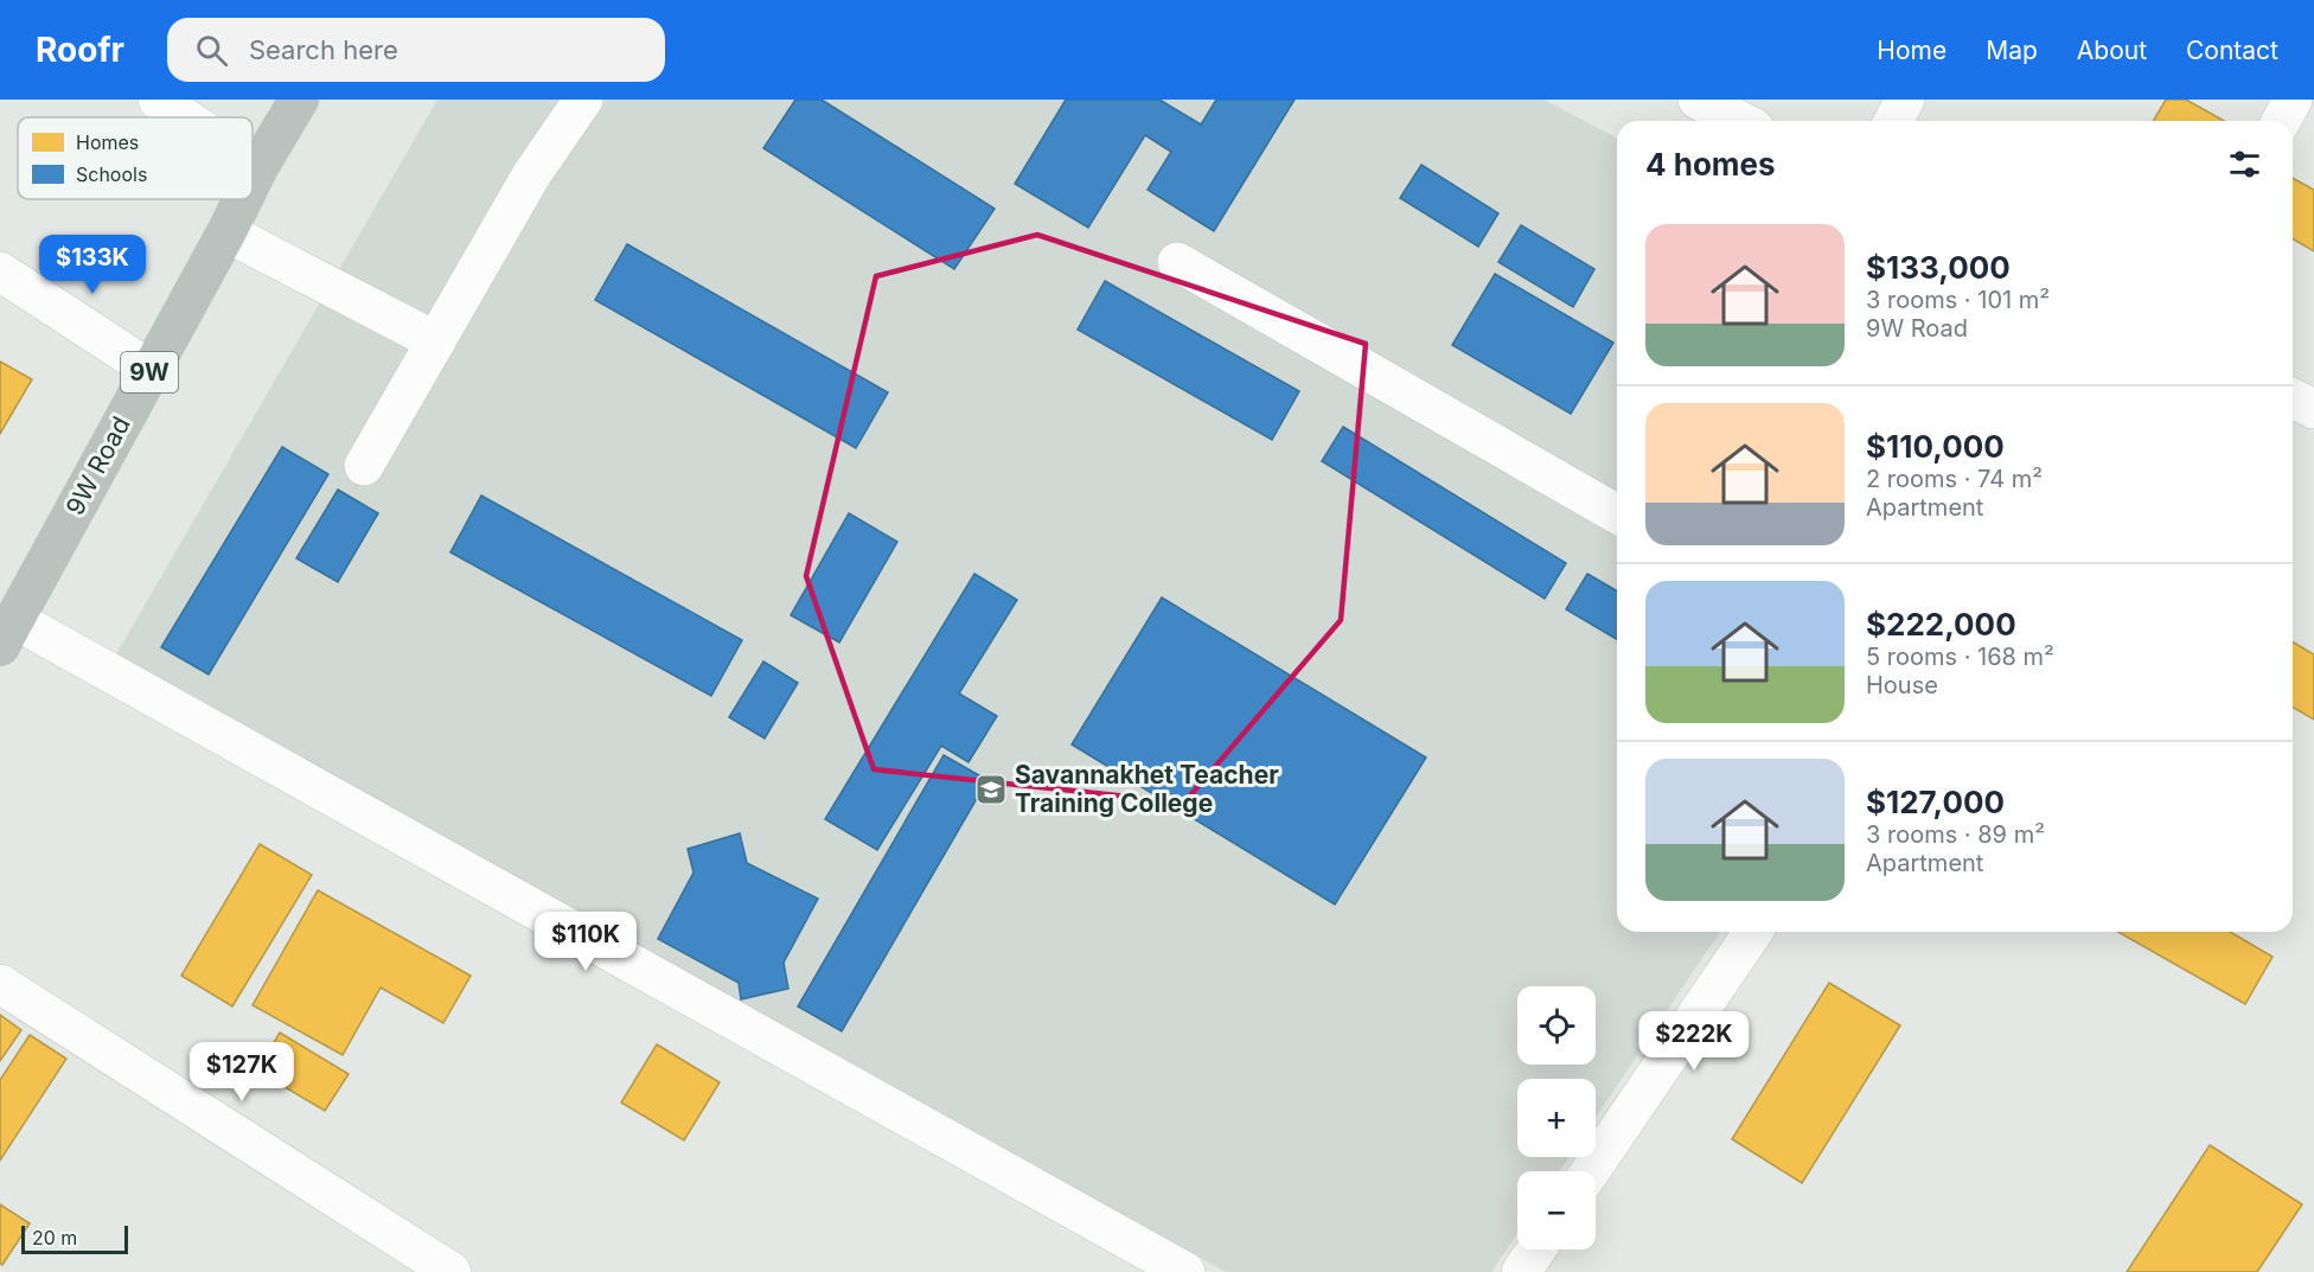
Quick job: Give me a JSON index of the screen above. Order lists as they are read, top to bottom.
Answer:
{
  "streets": {
    "highway": ["9W", "9W Road"]
  },
  "places": {
    "school or university": ["Savannakhet Teacher Training College"]
  },
  "legend": ["Homes", "Schools"],
  "scale_bar": "20 m",
  "page": {
    "header": "Roofr",
    "search": "Search here",
    "nav": [
      "Home",
      "Map",
      "About",
      "Contact"
    ],
    "heading": "4 homes",
    "list": [
      {
        "name": "$133,000",
        "note": "3 rooms · 101 m² · 9W Road"
      },
      {
        "name": "$110,000",
        "note": "2 rooms · 74 m² · Apartment"
      },
      {
        "name": "$222,000",
        "note": "5 rooms · 168 m² · House"
      },
      {
        "name": "$127,000",
        "note": "3 rooms · 89 m² · Apartment"
      }
    ],
    "price": [
      "$133K",
      "$110K",
      "$222K",
      "$127K"
    ],
    "map_buttons": ["+", "−"],
    "scale": "20 m"
  }
}
